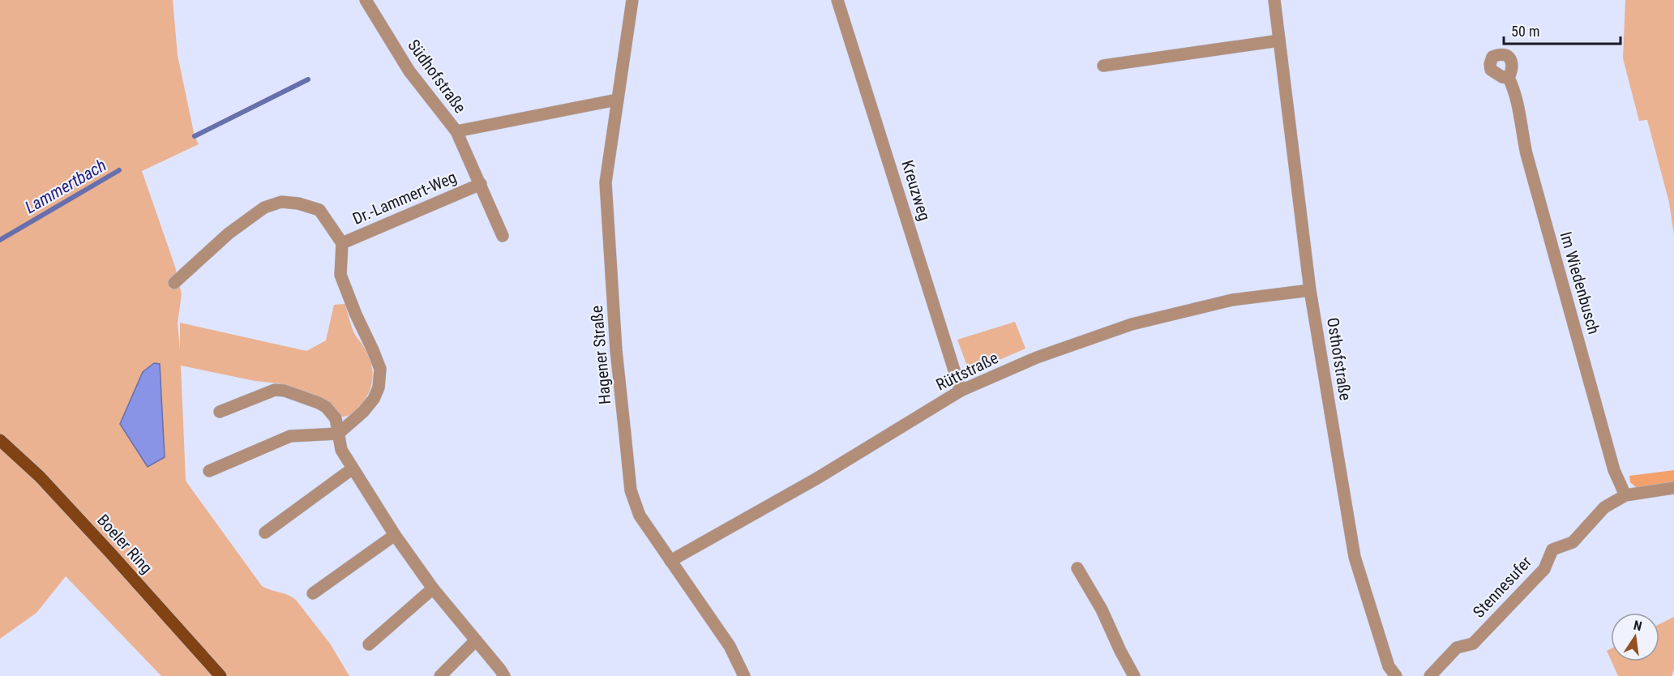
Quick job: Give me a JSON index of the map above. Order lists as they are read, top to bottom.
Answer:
{
  "streets": {
    "main road": ["Boeler Ring"],
    "street": [
      "Südhofstraße",
      "Kreuzweg",
      "Dr.-Lammert-Weg",
      "Im Wiedenbusch",
      "Hagener Straße",
      "Osthofstraße",
      "Rüttstraße",
      "Stennesufer"
    ]
  },
  "crossings": [
    ["Südhofstraße", "Dr.-Lammert-Weg"],
    ["Südhofstraße", "Hagener Straße"],
    ["Kreuzweg", "Rüttstraße"],
    ["Im Wiedenbusch", "Stennesufer"],
    ["Hagener Straße", "Rüttstraße"],
    ["Osthofstraße", "Rüttstraße"]
  ],
  "water": ["Lammertbach"],
  "scale_bar": "50 m",
  "north": "top"
}
